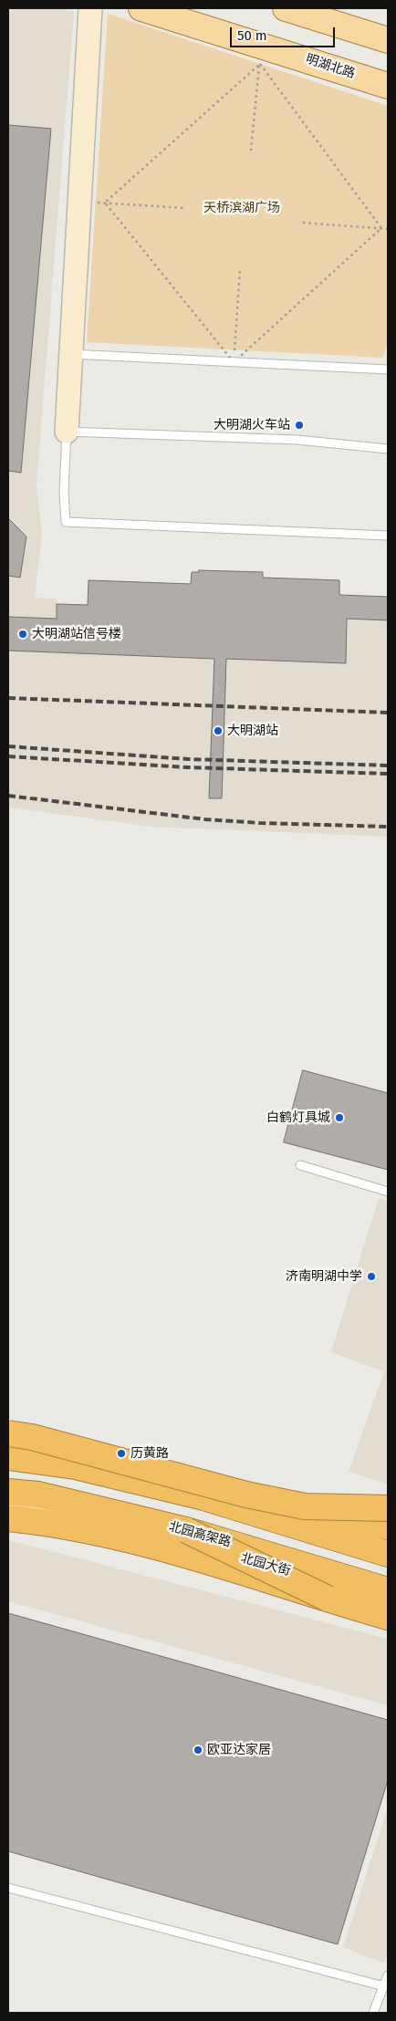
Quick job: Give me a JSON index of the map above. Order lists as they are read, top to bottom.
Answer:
{
  "streets": {
    "highway": ["北园高架路"],
    "main road": ["明湖北路", "北园大街"]
  },
  "parks": ["天桥滨湖广场"],
  "places": [
    "大明湖火车站",
    "大明湖站信号楼",
    "大明湖站",
    "白鹤灯具城",
    "济南明湖中学",
    "历黄路",
    "欧亚达家居"
  ],
  "scale_bar": "50 m"
}
